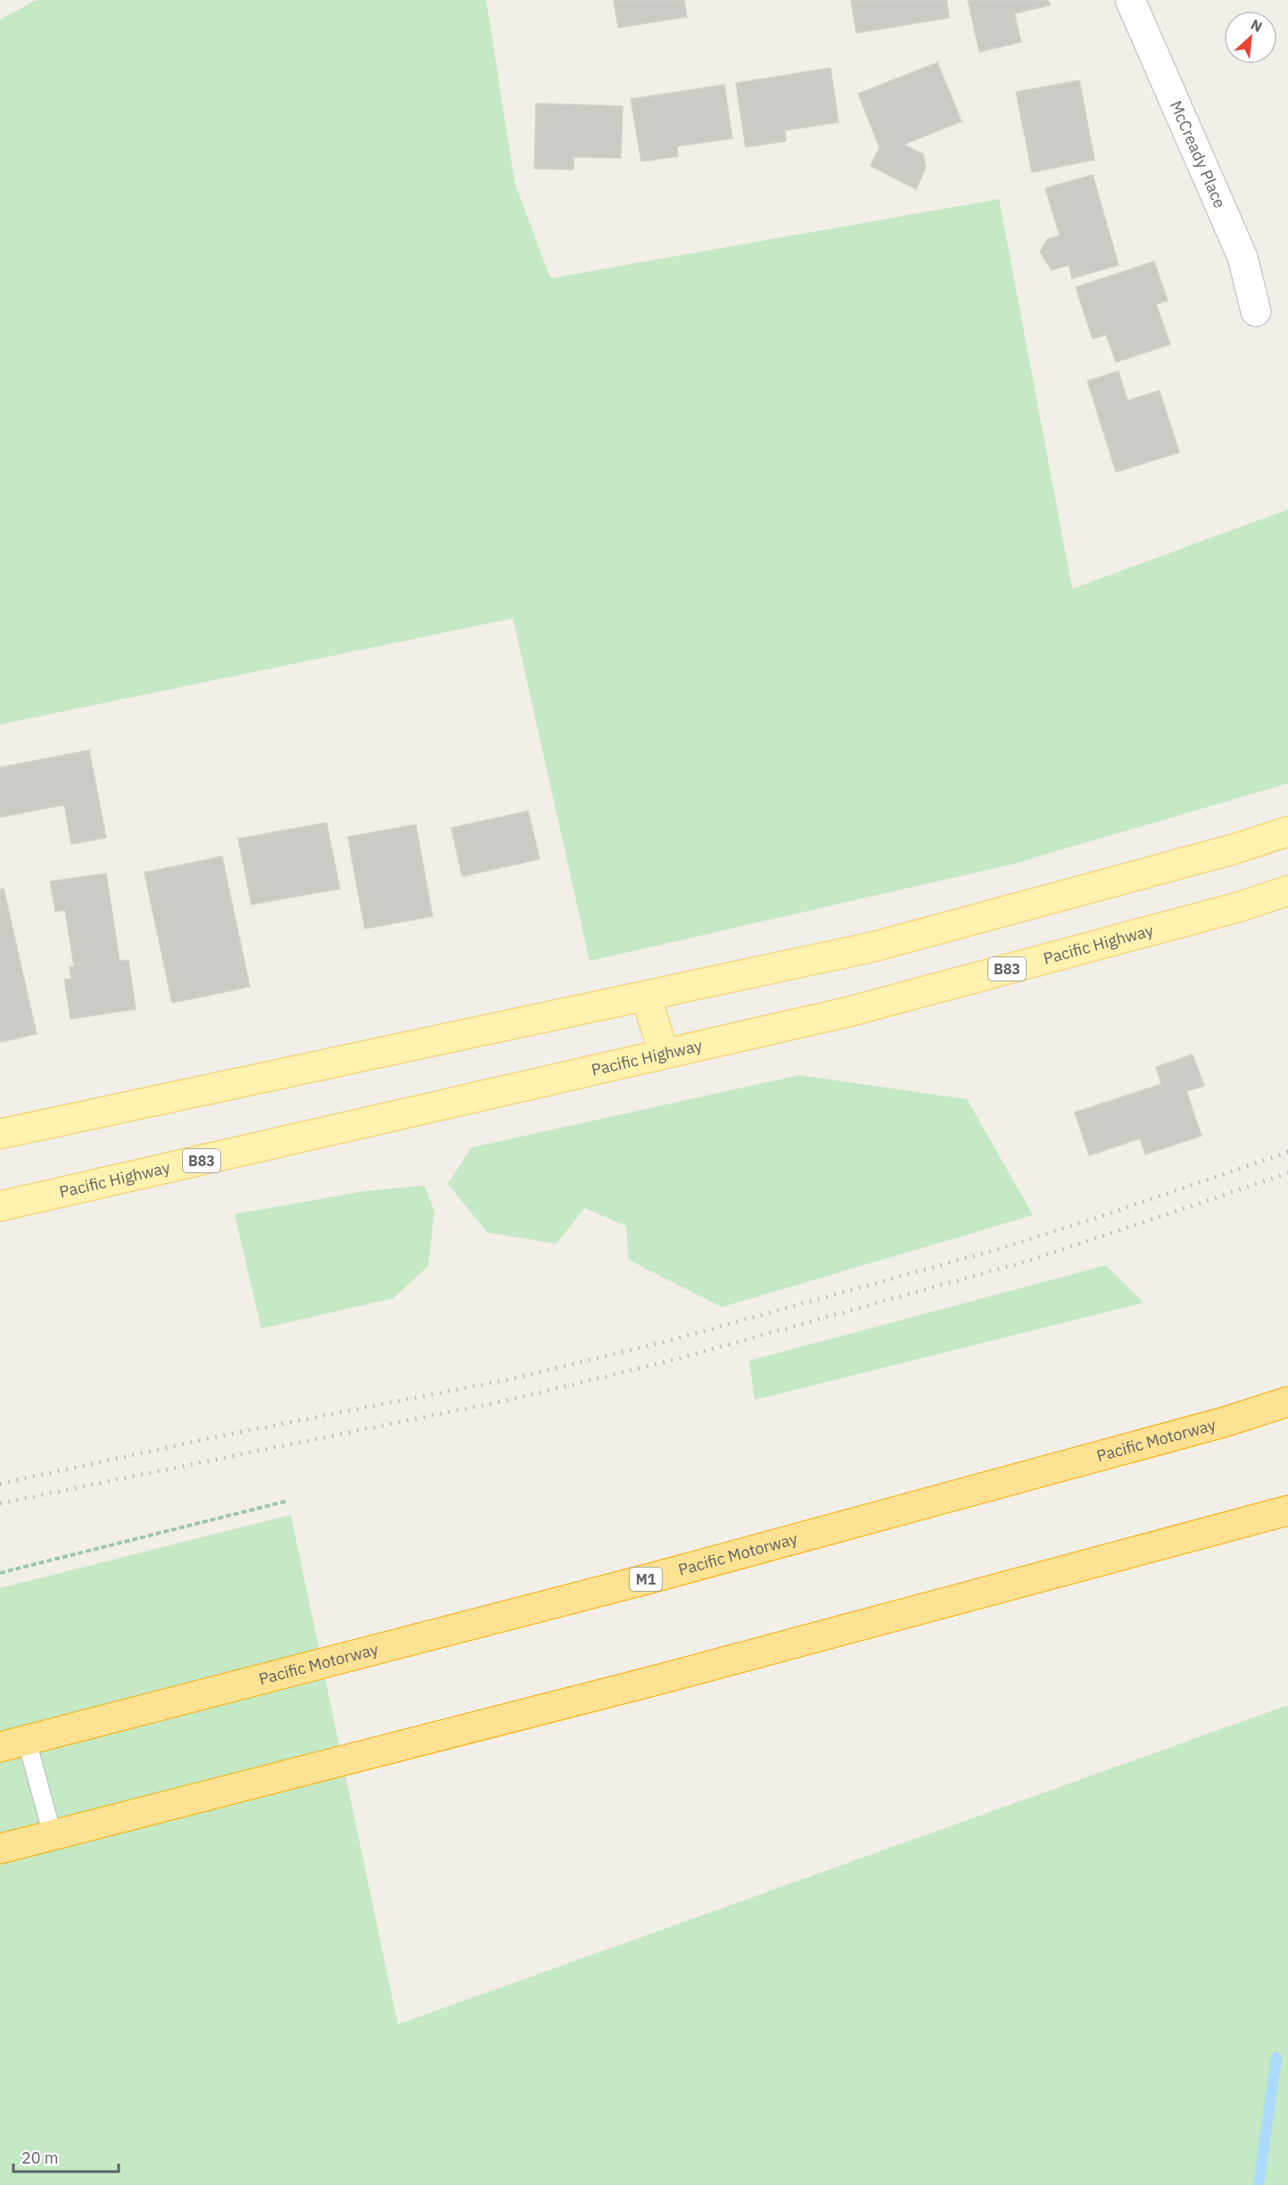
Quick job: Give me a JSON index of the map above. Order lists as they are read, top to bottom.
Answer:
{
  "streets": {
    "highway": ["Pacific Motorway", "M1"],
    "main road": ["Pacific Highway", "B83"],
    "street": ["McCready Place"]
  },
  "scale_bar": "20 m",
  "north": "top right"
}
